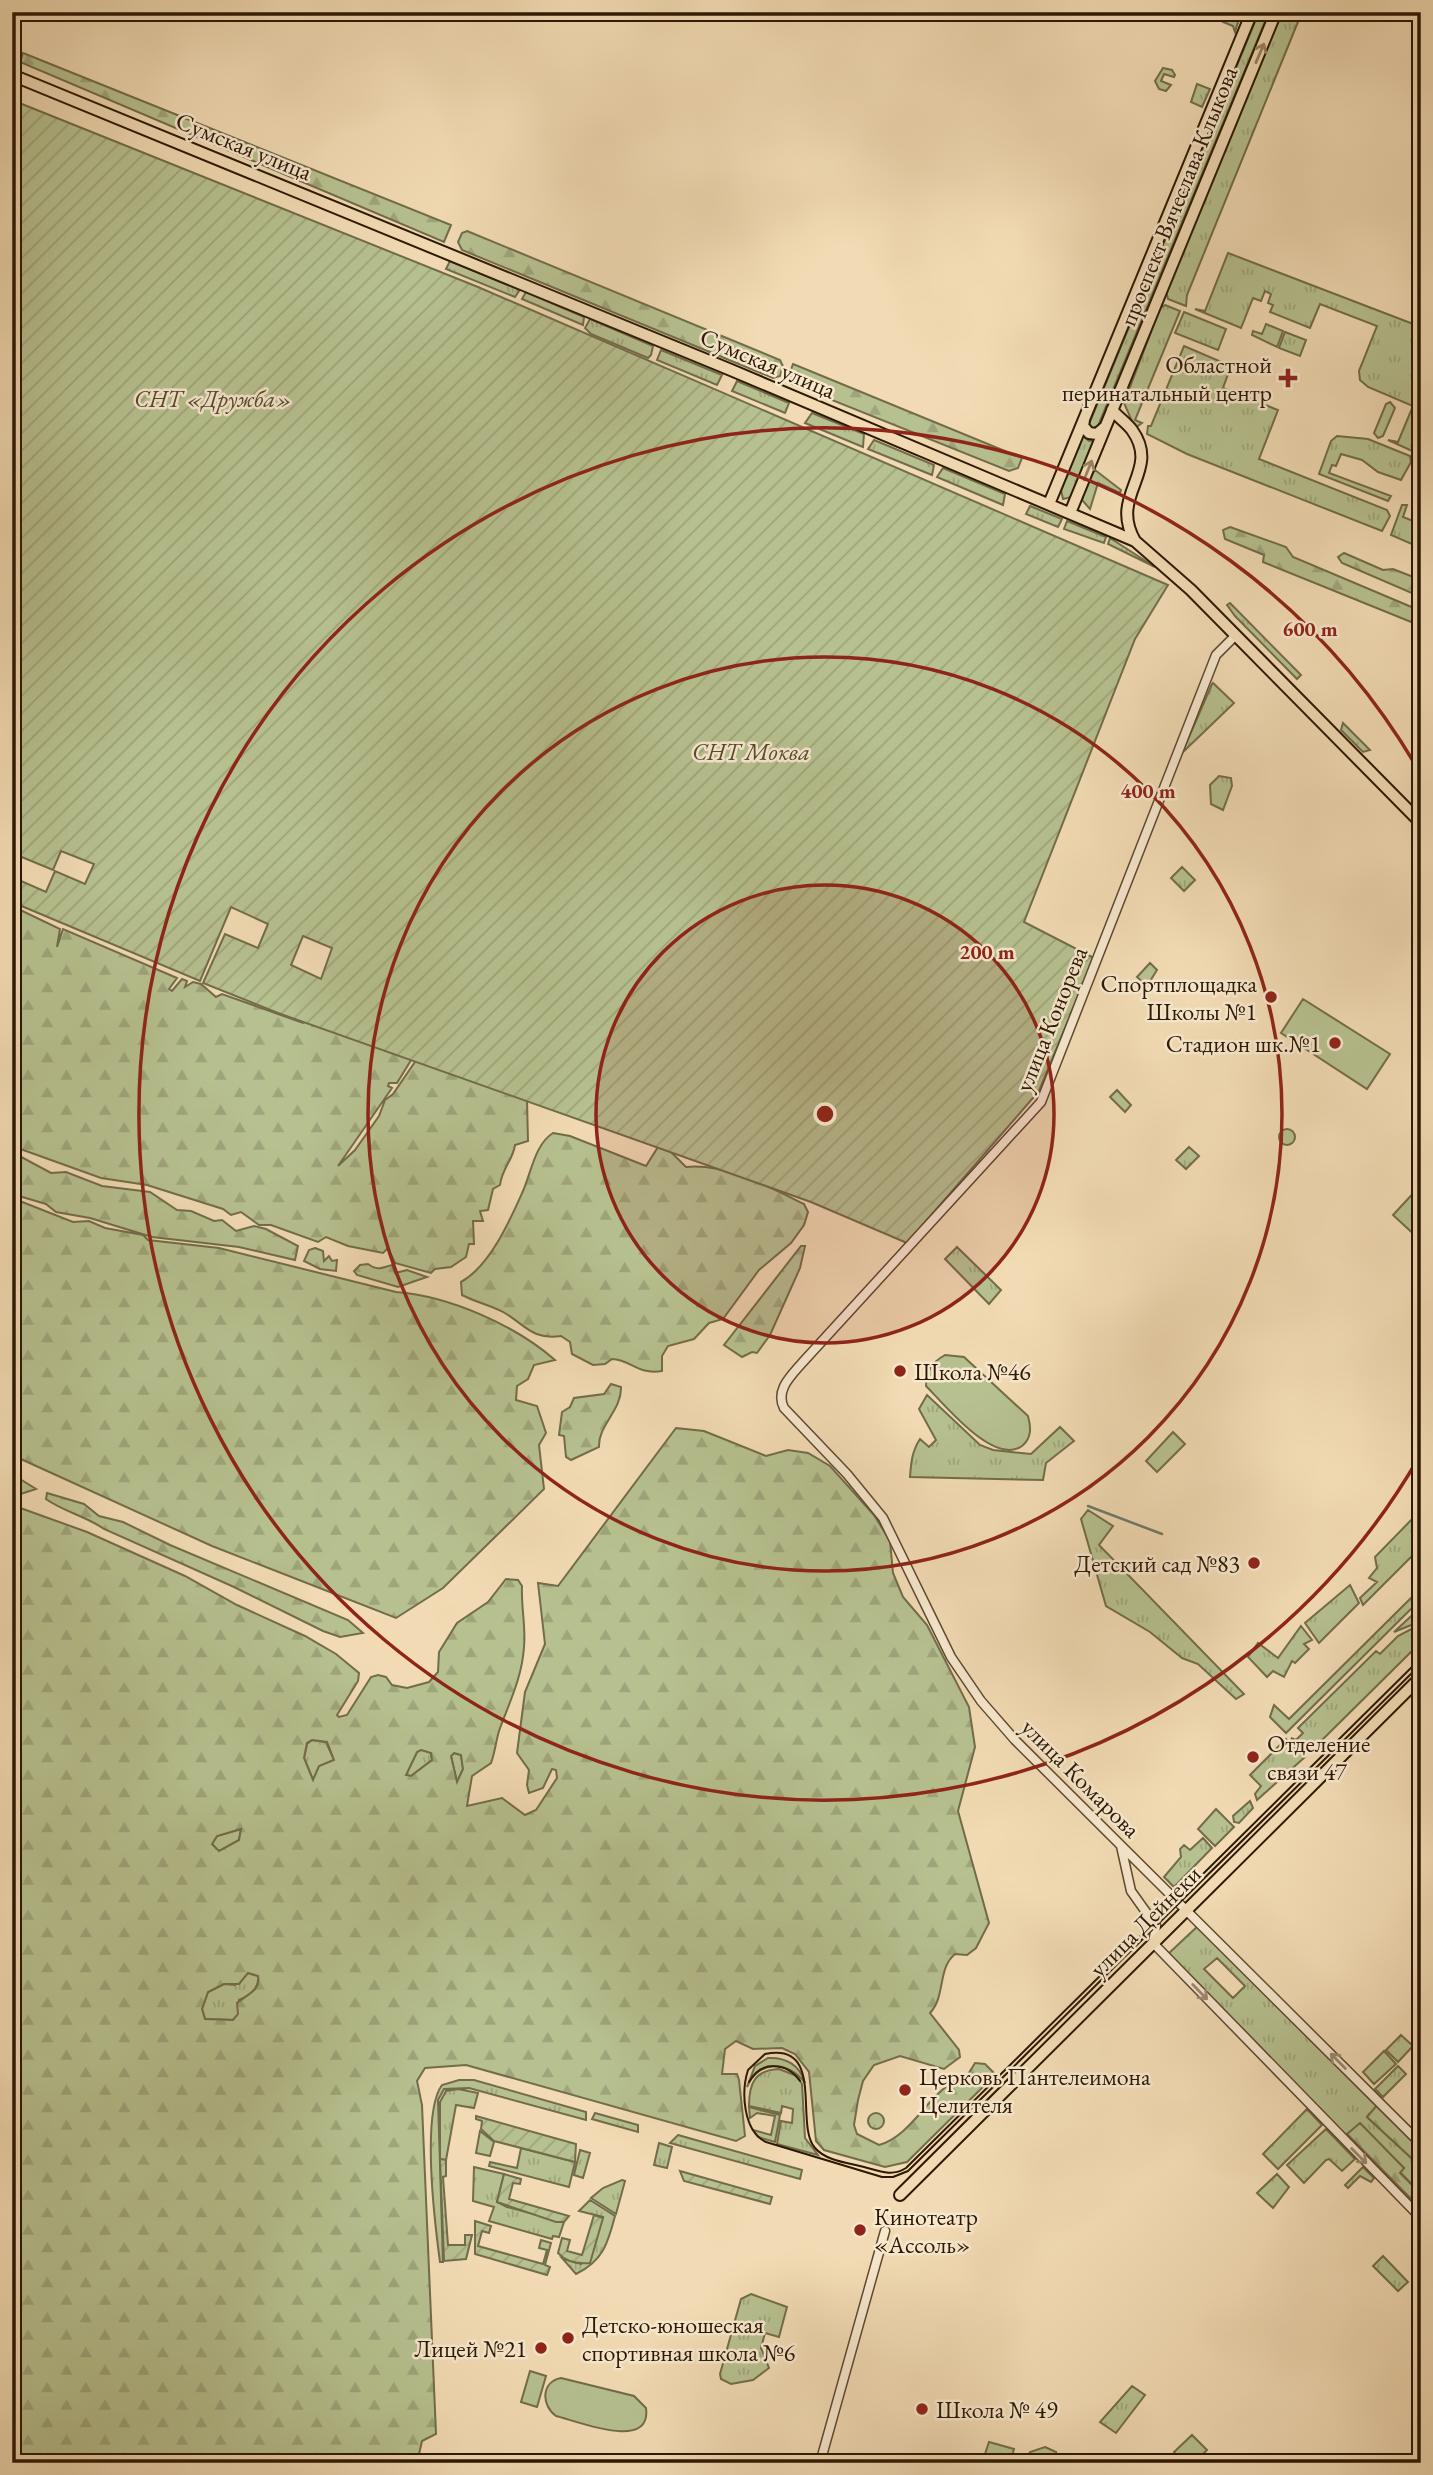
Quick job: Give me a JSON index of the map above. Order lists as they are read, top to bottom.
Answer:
{
  "streets": {
    "main road": ["Сумская улица", "проспект Вячеслава Клыкова", "улица Дейнеки"],
    "street": ["улица Конорева", "улица Комарова"]
  },
  "crossings": [
    ["Сумская улица", "проспект Вячеслава Клыкова"],
    ["Сумская улица", "улица Конорева"],
    ["улица Конорева", "улица Комарова"],
    ["улица Комарова", "улица Дейнеки"]
  ],
  "parks": ["СНТ «Дружба»", "СНТ Моква"],
  "places": {
    "health": ["Областной перинатальный центр"],
    "other": [
      "Спортплощадка Школы №1",
      "Стадион шк.№1",
      "Школа №46",
      "Детский сад №83",
      "Отделение связи 47",
      "Церковь Пантелеимона Целителя",
      "Кинотеатр «Ассоль»",
      "Детско-юношеская спортивная школа №6",
      "Лицей №21",
      "Школа № 49"
    ]
  },
  "rings": ["600 m", "400 m", "200 m"]
}
